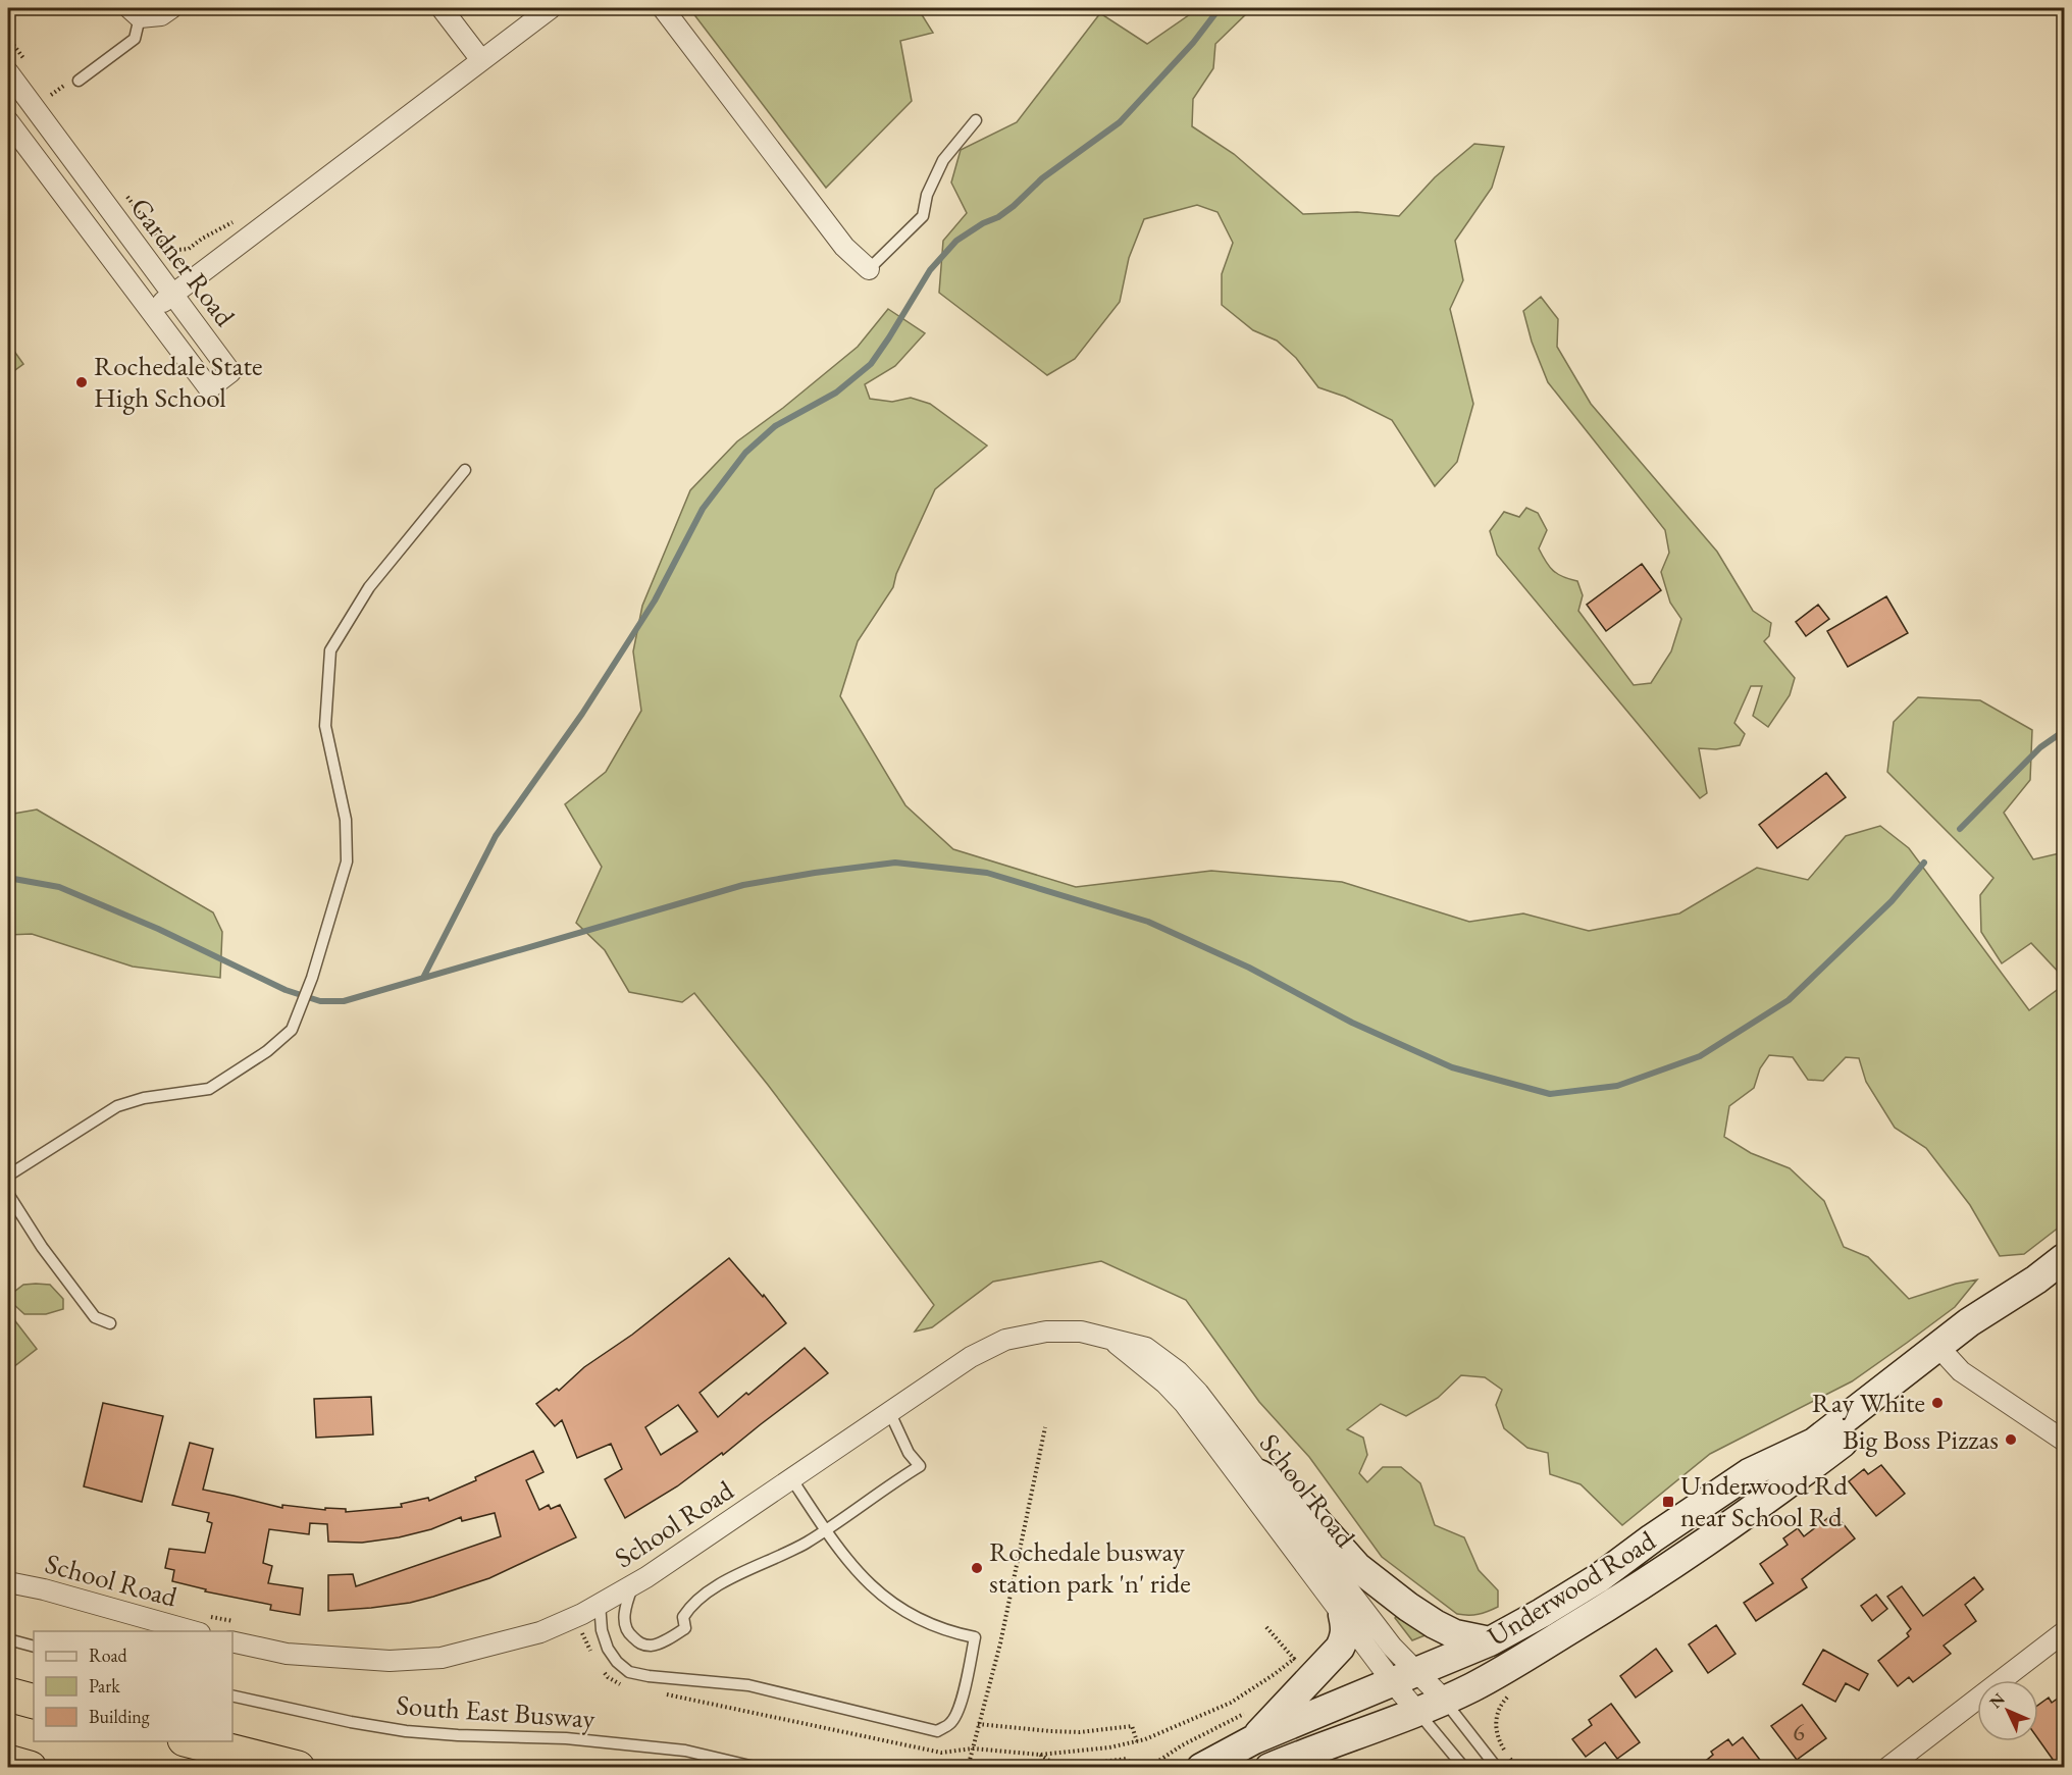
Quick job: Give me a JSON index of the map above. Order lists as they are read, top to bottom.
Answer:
{
  "streets": {
    "main road": ["Underwood Road"],
    "street": ["Gardner Road", "School Road"],
    "lane": ["South East Busway"]
  },
  "crossings": [
    ["School Road", "Underwood Road"]
  ],
  "places": {
    "other": [
      "Rochedale State High School",
      "Ray White",
      "Big Boss Pizzas",
      "Rochedale busway station park 'n' ride"
    ],
    "transit": ["Underwood Rd near School Rd"]
  },
  "house_numbers": ["6"],
  "legend": ["Road", "Park", "Building"],
  "north": "top left"
}
